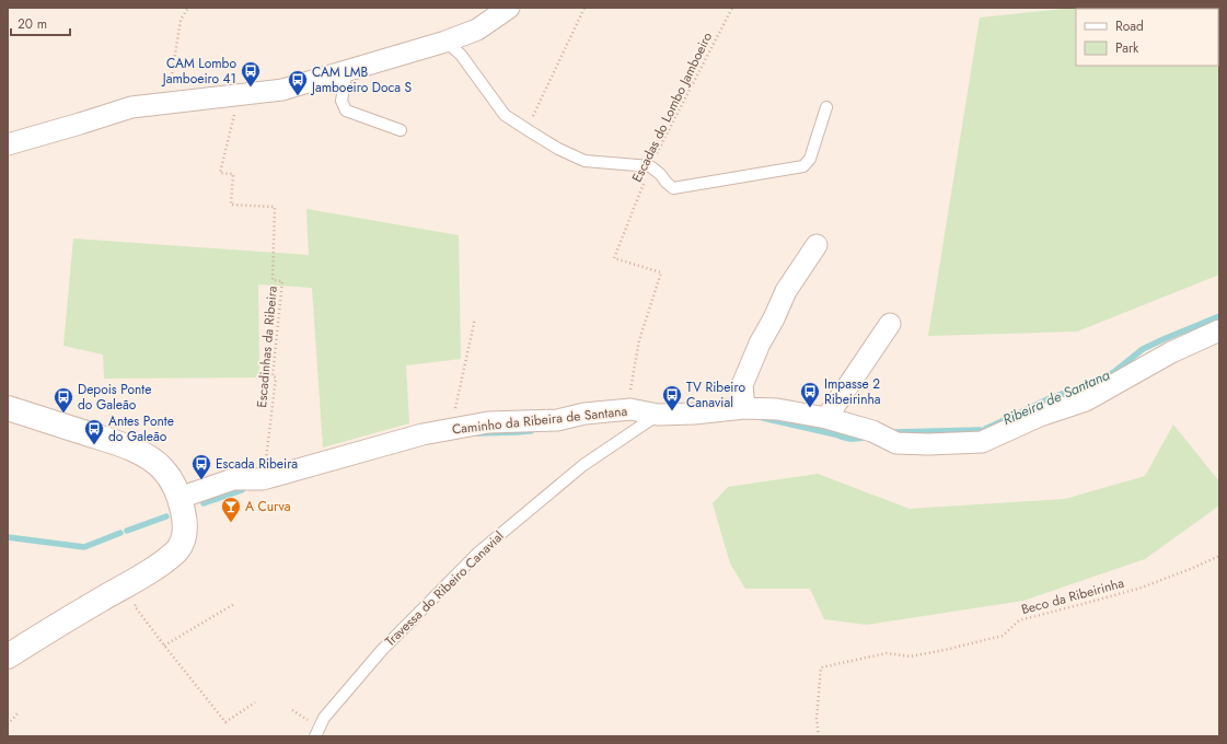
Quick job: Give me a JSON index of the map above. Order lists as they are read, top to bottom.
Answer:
{
  "streets": {
    "street": ["Caminho da Ribeira de Santana"],
    "lane": ["Travessa do Ribeiro Canavial"],
    "path": ["Escadas do Lombo Jamboeiro", "Escadinhas da Ribeira", "Beco da Ribeirinha"]
  },
  "crossings": [
    ["Escadas do Lombo Jamboeiro", "Caminho da Ribeira de Santana"],
    ["Escadinhas da Ribeira", "Caminho da Ribeira de Santana"],
    ["Caminho da Ribeira de Santana", "Travessa do Ribeiro Canavial"]
  ],
  "water": ["Ribeira de Santana"],
  "places": {
    "bus stop": [
      "CAM Lombo Jamboeiro 41",
      "CAM LMB Jamboeiro Doca S",
      "Impasse 2 Ribeirinha",
      "TV Ribeiro Canavial",
      "Depois Ponte do Galeão",
      "Antes Ponte do Galeão",
      "Escada Ribeira"
    ],
    "bar": ["A Curva"]
  },
  "legend": ["Road", "Park"],
  "scale_bar": "20 m"
}
